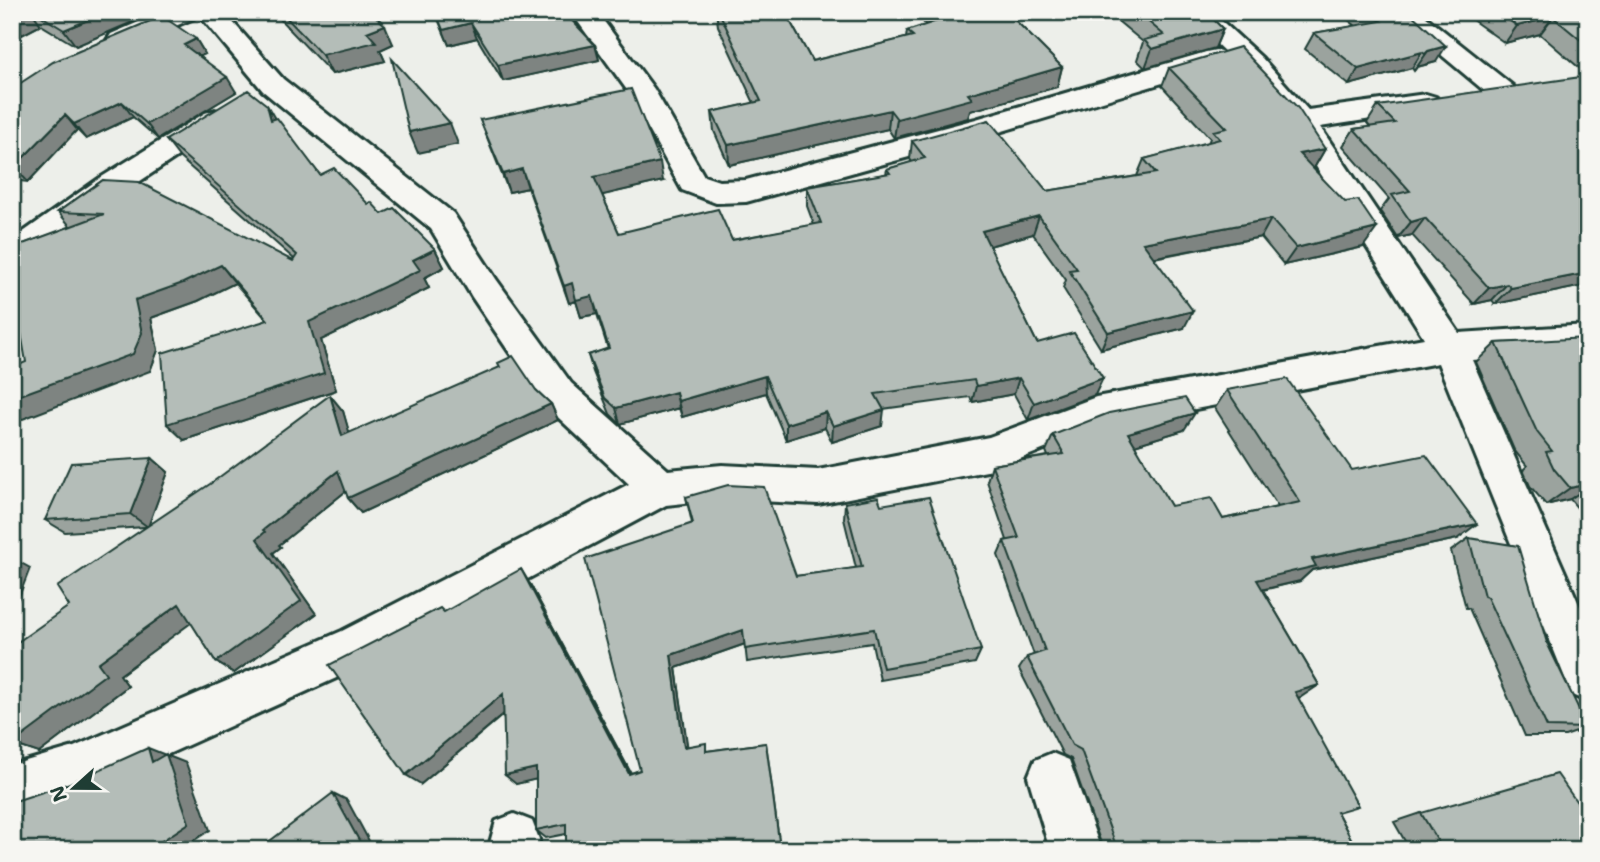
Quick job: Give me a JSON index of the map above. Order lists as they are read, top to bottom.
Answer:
{
  "north": "left"
}
